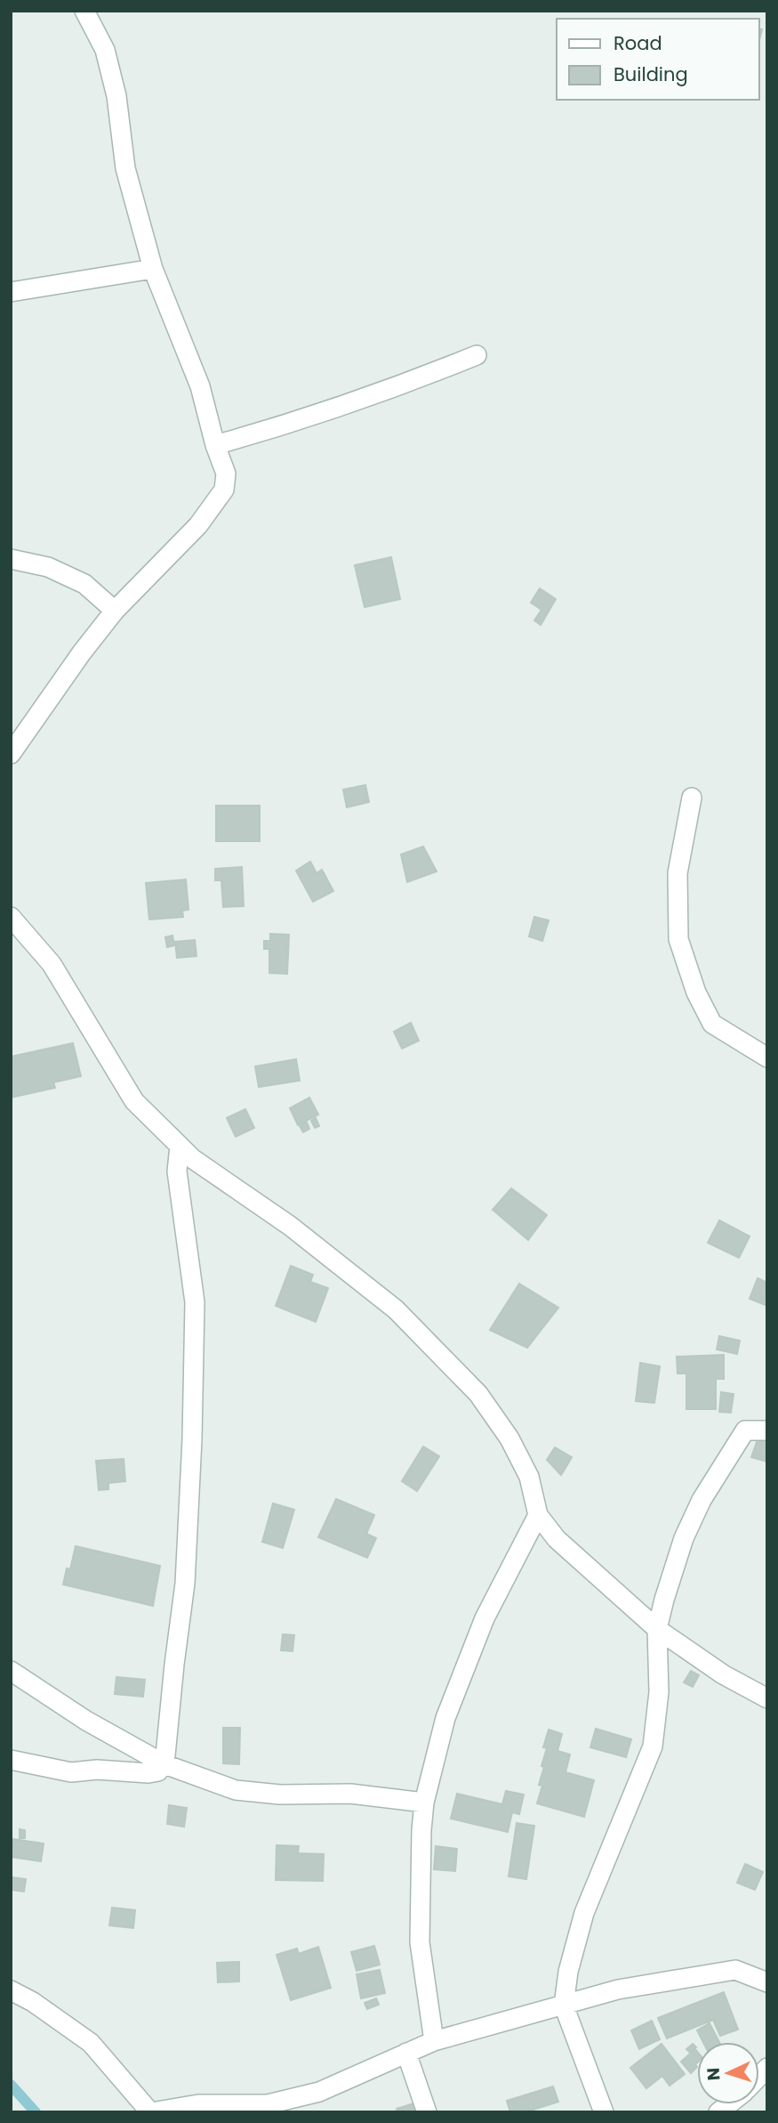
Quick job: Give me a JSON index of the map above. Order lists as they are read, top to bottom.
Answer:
{
  "legend": ["Road", "Building"],
  "north": "left"
}
